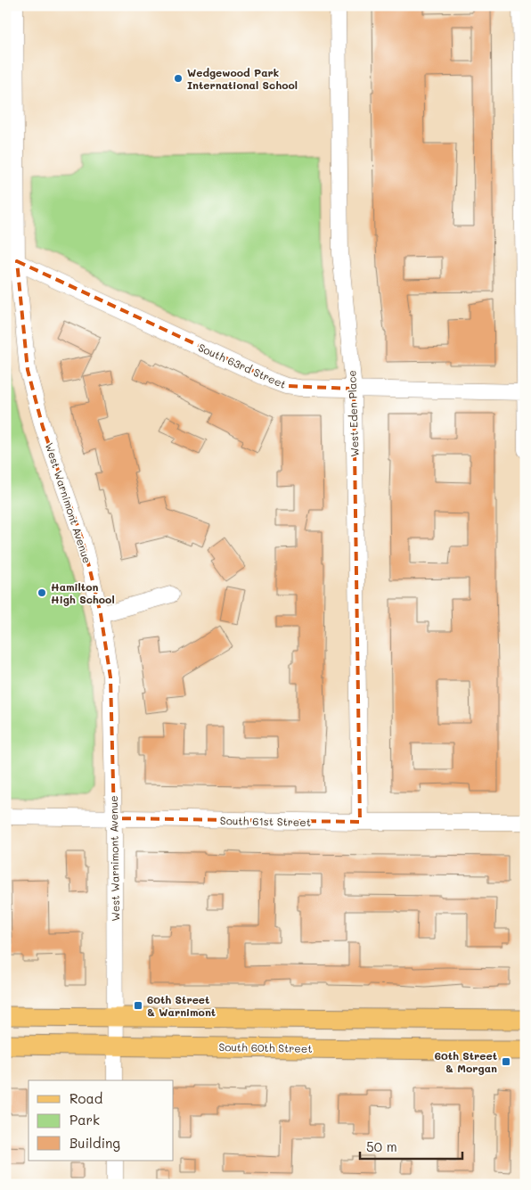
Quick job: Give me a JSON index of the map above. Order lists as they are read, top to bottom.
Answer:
{
  "streets": {
    "main road": ["South 60th Street"],
    "street": [
      "South 63rd Street",
      "West Eden Place",
      "West Warnimont Avenue",
      "South 61st Street"
    ]
  },
  "crossings": [
    ["South 63rd Street", "West Eden Place"],
    ["South 63rd Street", "West Warnimont Avenue"],
    ["West Eden Place", "South 61st Street"],
    ["West Warnimont Avenue", "South 61st Street"],
    ["West Warnimont Avenue", "South 60th Street"]
  ],
  "places": {
    "other": ["Wedgewood Park International School", "Hamilton High School"],
    "transit": ["60th Street & Warnimont", "60th Street & Morgan"]
  },
  "legend": ["Road", "Park", "Building"],
  "scale_bar": "50 m"
}
